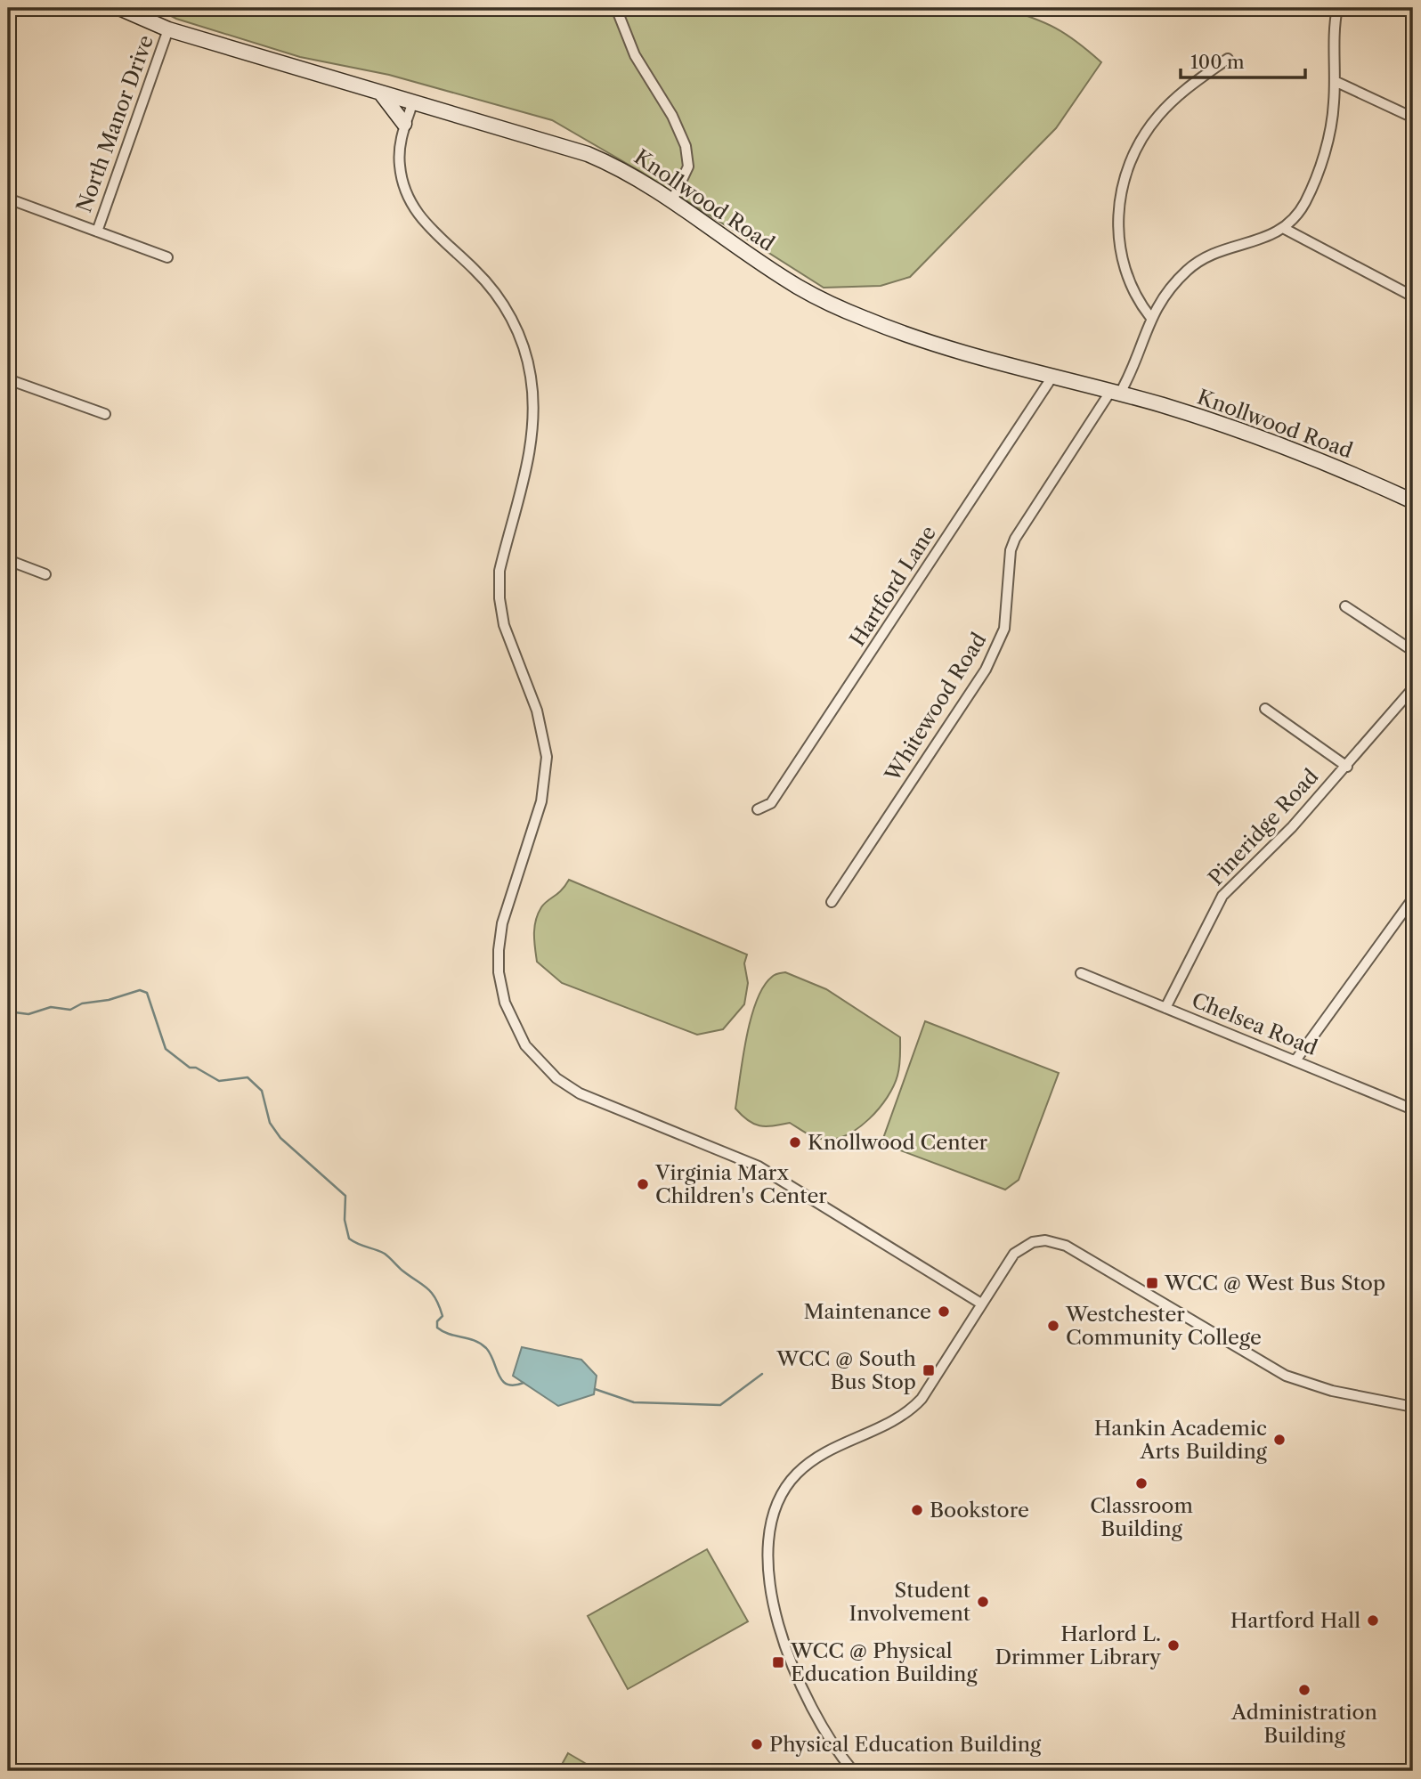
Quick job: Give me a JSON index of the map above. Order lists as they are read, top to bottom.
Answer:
{
  "streets": {
    "main road": ["Knollwood Road"],
    "street": [
      "North Manor Drive",
      "Hartford Lane",
      "Whitewood Road",
      "Pineridge Road",
      "Chelsea Road"
    ]
  },
  "crossings": [
    ["North Manor Drive", "Knollwood Road"],
    ["Knollwood Road", "Hartford Lane"],
    ["Knollwood Road", "Whitewood Road"],
    ["Pineridge Road", "Chelsea Road"]
  ],
  "places": {
    "other": [
      "Knollwood Center",
      "Virginia Marx Children's Center",
      "Maintenance",
      "Westchester Community College",
      "Hankin Academic Arts Building",
      "Classroom Building",
      "Bookstore",
      "Student Involvement",
      "Hartford Hall",
      "Harlord L. Drimmer Library",
      "Administration Building",
      "Physical Education Building"
    ],
    "transit": ["WCC @ West Bus Stop", "WCC @ South Bus Stop", "WCC @ Physical Education Building"]
  },
  "scale_bar": "100 m"
}
